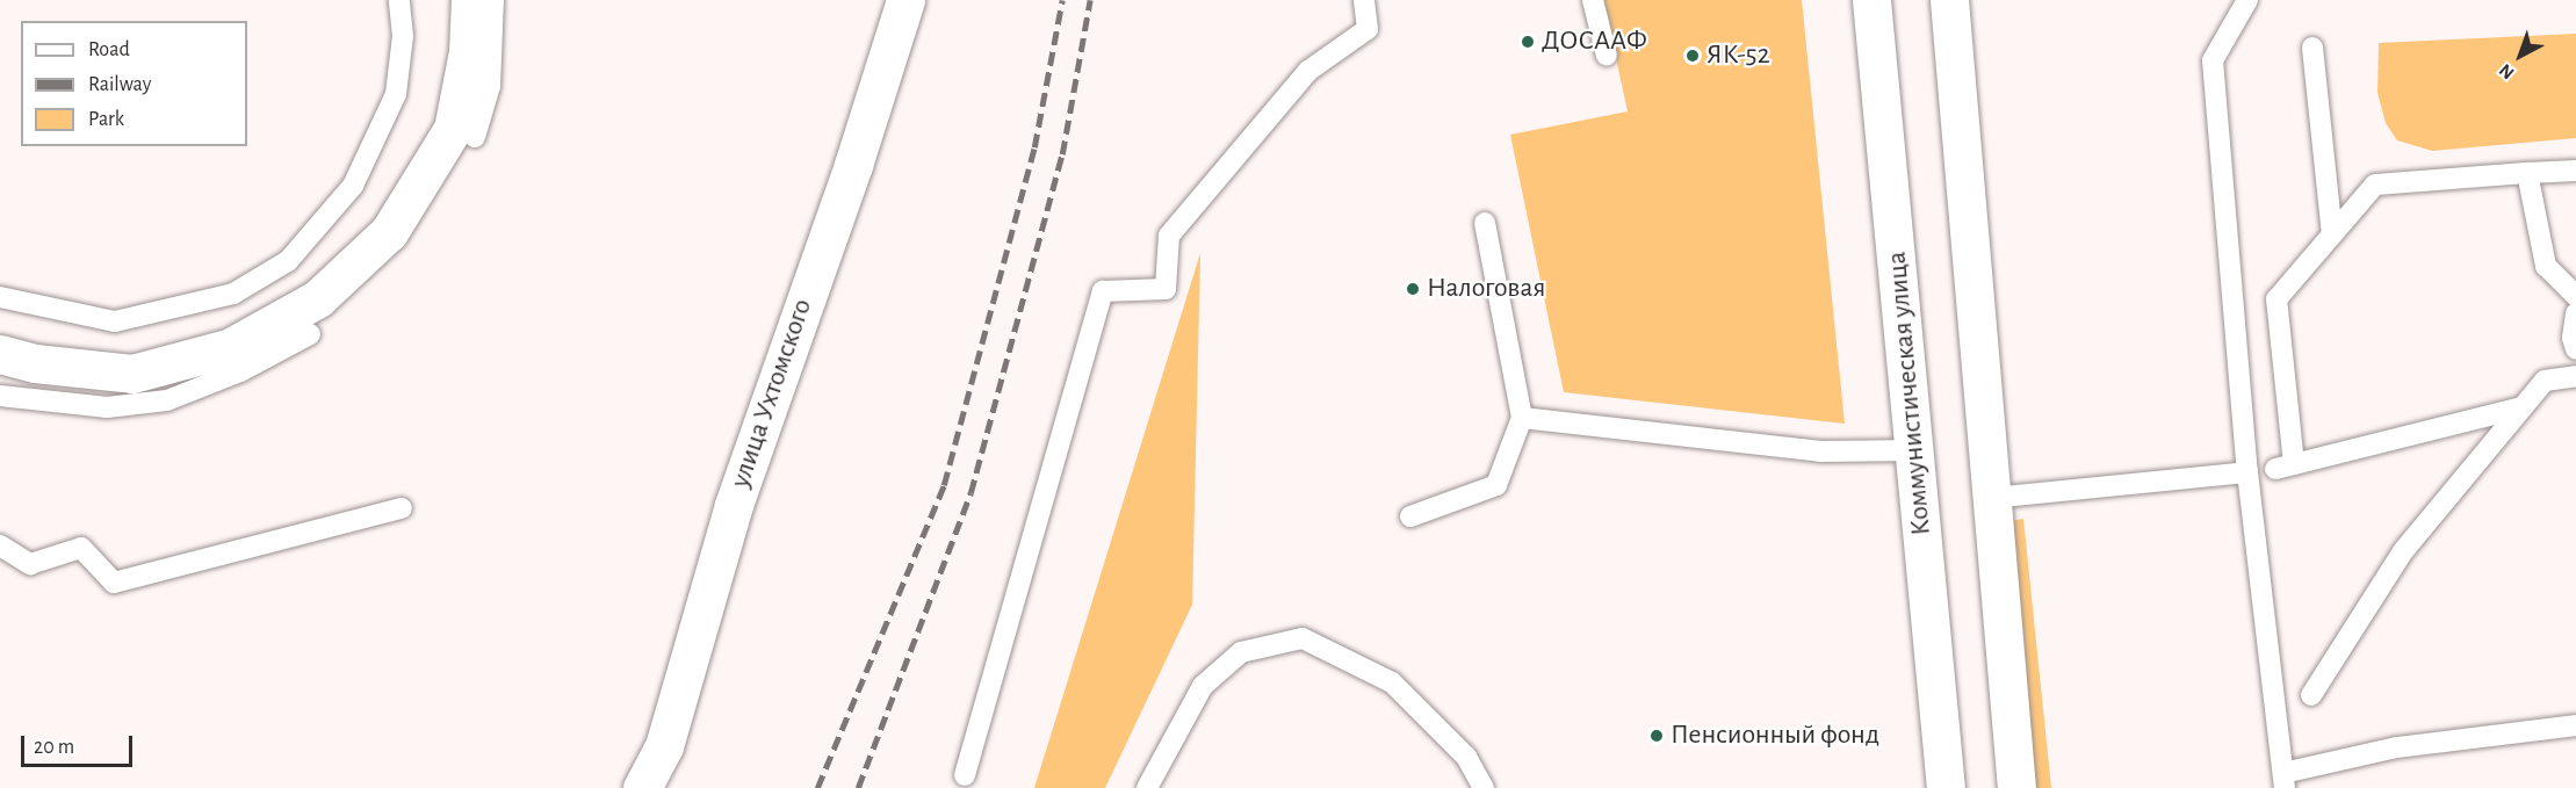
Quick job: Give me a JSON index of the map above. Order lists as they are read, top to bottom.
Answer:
{
  "streets": {
    "main road": ["улица Ухтомского", "Коммунистическая улица"]
  },
  "places": [
    "ДОСААФ",
    "ЯК-52",
    "Налоговая",
    "Пенсионный фонд"
  ],
  "legend": ["Road", "Railway", "Park"],
  "scale_bar": "20 m",
  "north": "bottom left"
}
